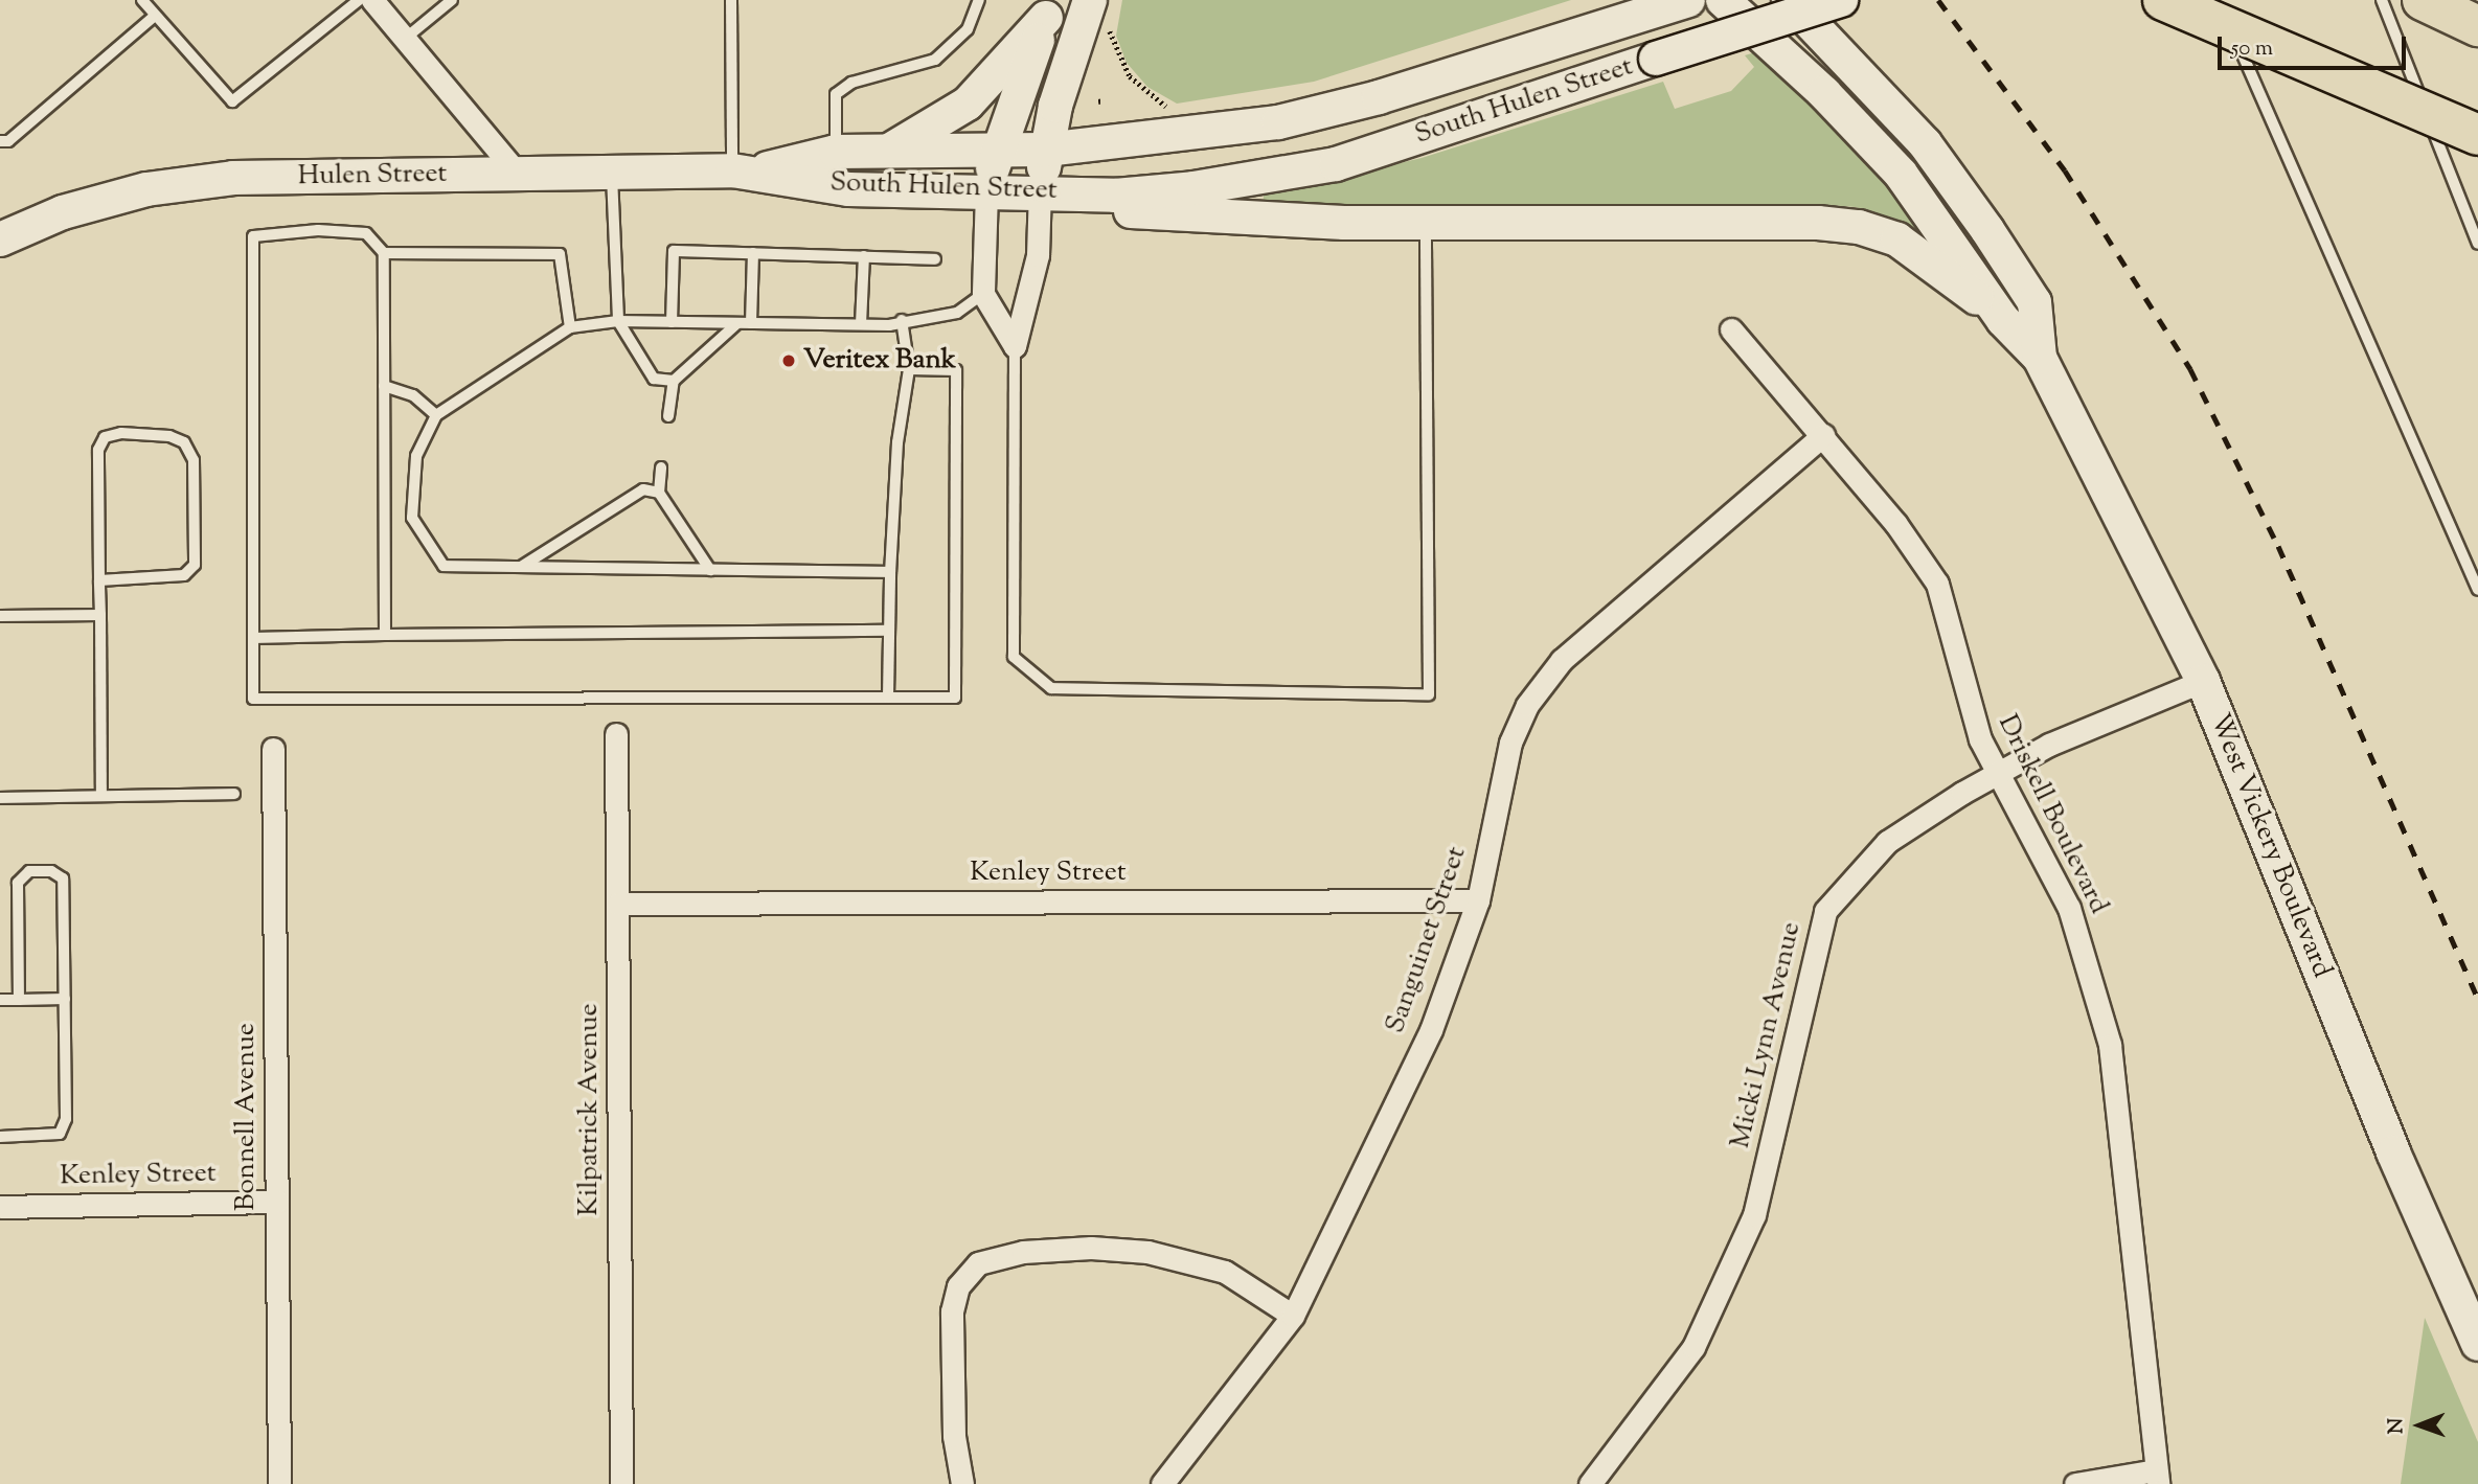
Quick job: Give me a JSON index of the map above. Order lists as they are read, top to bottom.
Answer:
{
  "streets": {
    "main road": ["South Hulen Street", "Hulen Street", "West Vickery Boulevard"],
    "street": [
      "Driskell Boulevard",
      "Kenley Street",
      "Sanguinet Street",
      "Micki Lynn Avenue",
      "Kilpatrick Avenue",
      "Bonnell Avenue"
    ]
  },
  "crossings": [
    ["South Hulen Street", "Hulen Street"],
    ["Driskell Boulevard", "Sanguinet Street"],
    ["Driskell Boulevard", "Micki Lynn Avenue"],
    ["West Vickery Boulevard", "Micki Lynn Avenue"],
    ["Kenley Street", "Sanguinet Street"],
    ["Kenley Street", "Kilpatrick Avenue"],
    ["Kenley Street", "Bonnell Avenue"]
  ],
  "places": ["Veritex Bank"],
  "scale_bar": "50 m",
  "north": "left"
}
